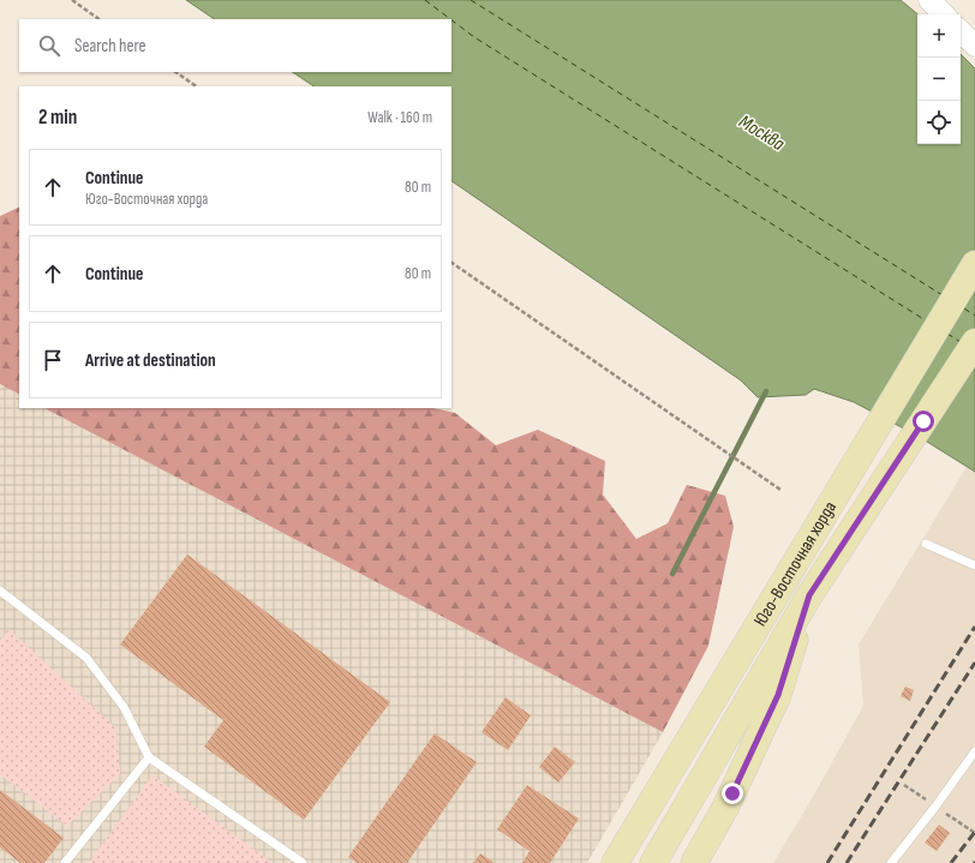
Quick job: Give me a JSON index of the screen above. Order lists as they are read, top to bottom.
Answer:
{
  "streets": {
    "main road": ["Юго-Восточная хорда"]
  },
  "water": ["Москва"],
  "page": {
    "map_buttons": ["+", "−"],
    "search": "Search here",
    "heading": ["2 min", "Walk · 160 m"],
    "list": [
      ["Continue", "Юго-Восточная хорда", "80 m"],
      ["Continue", "80 m"],
      "Arrive at destination"
    ]
  }
}
